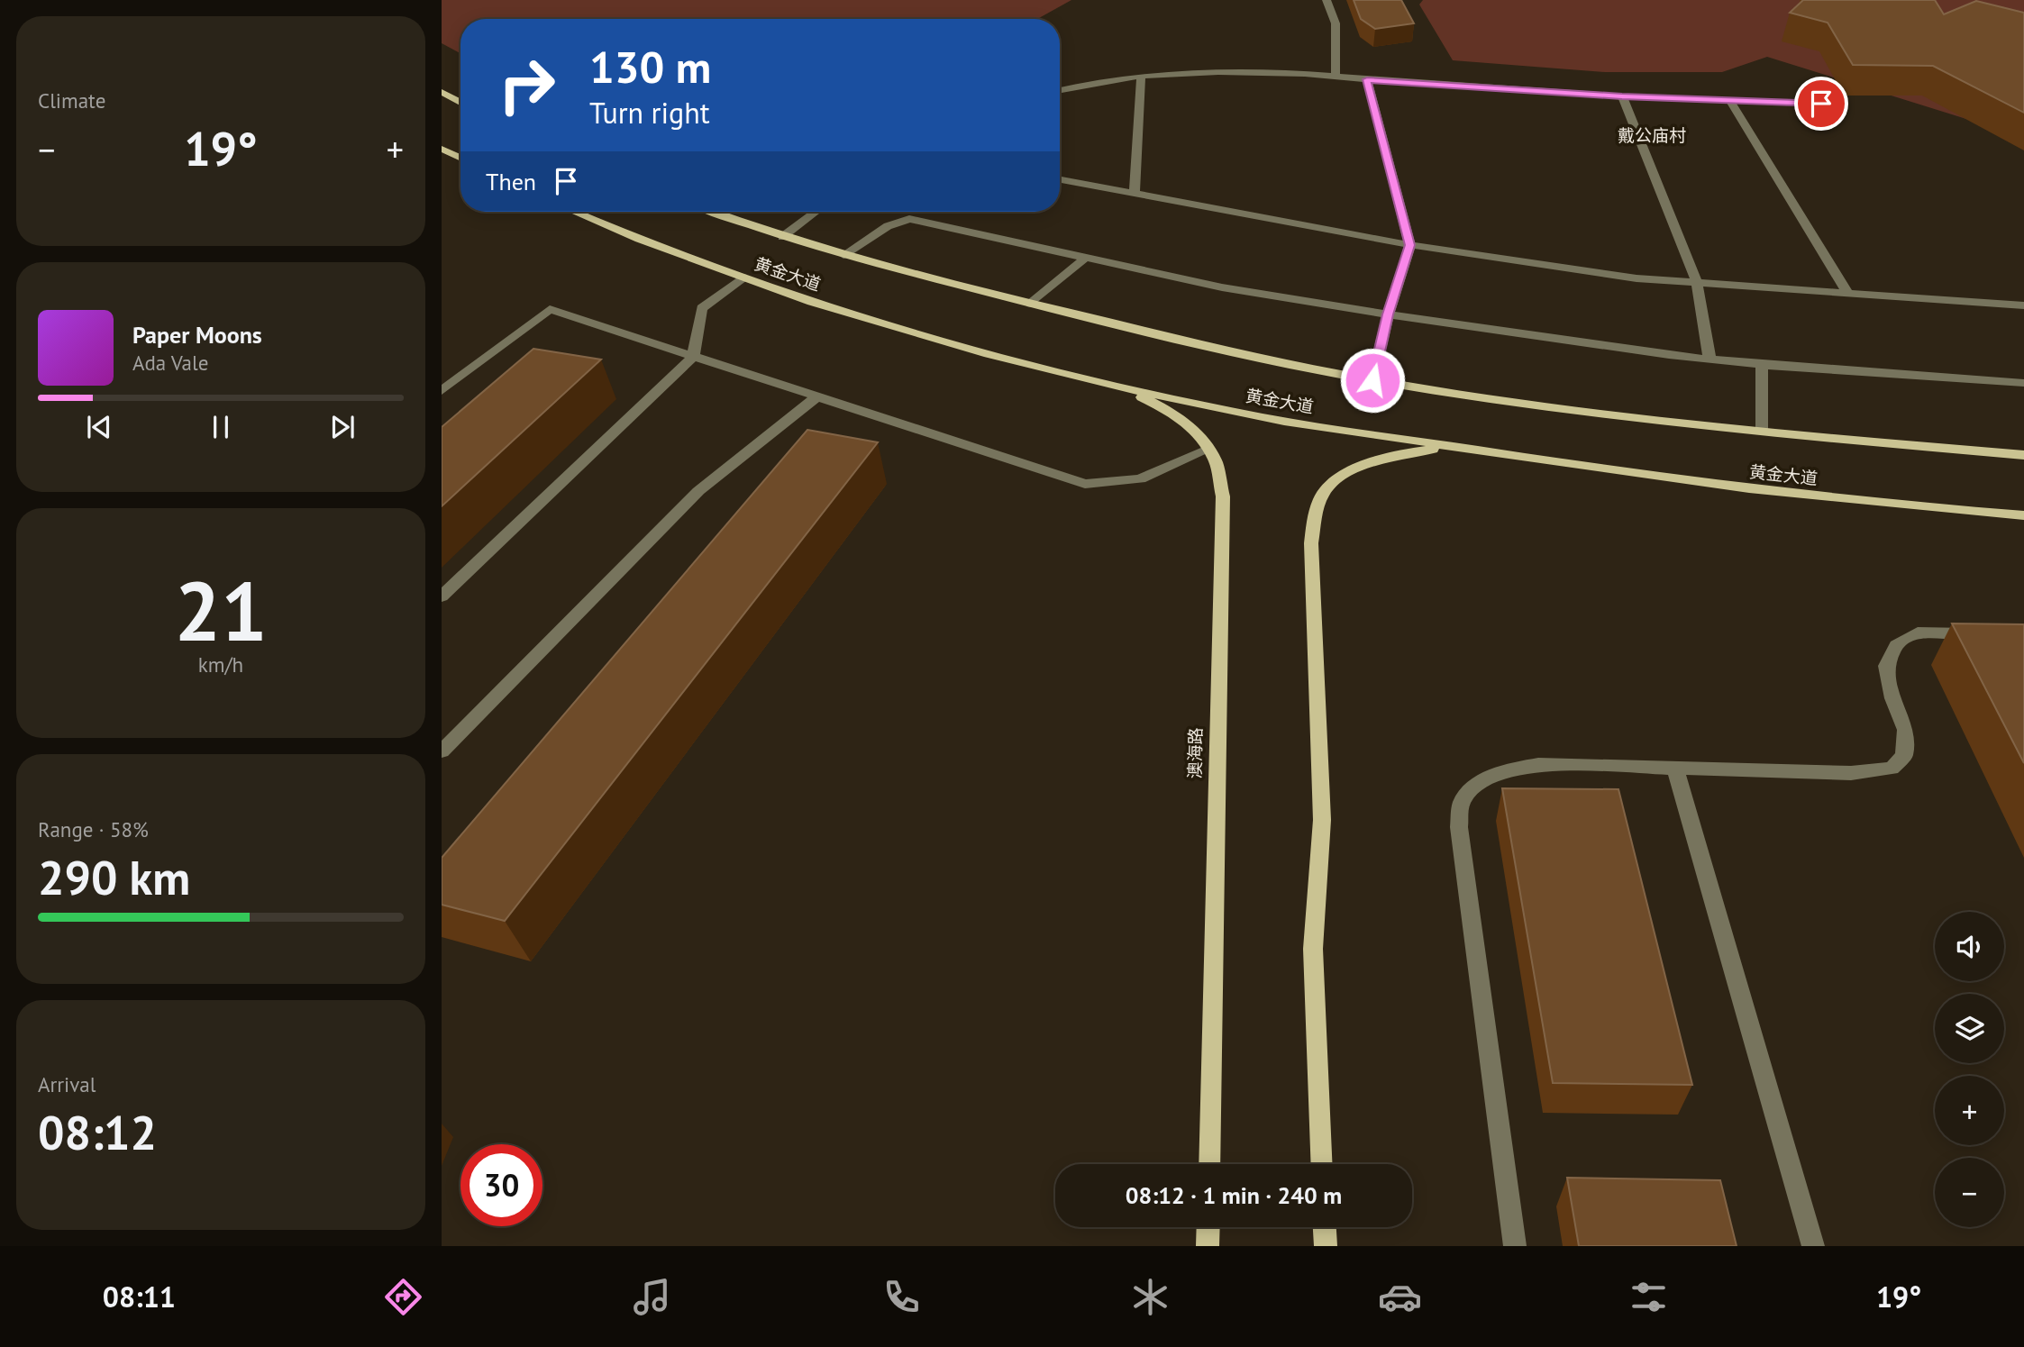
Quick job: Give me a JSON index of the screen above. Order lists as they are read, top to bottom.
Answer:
{
  "streets": {
    "main road": ["黄金大道", "澳海路"]
  },
  "crossings": [
    ["黄金大道", "澳海路"]
  ],
  "districts": ["戴公庙村"],
  "page": {
    "tile": [
      "Climate",
      ["21", "km/h"],
      ["Range · 58%", "290 km"],
      ["Arrival", "08:12"]
    ],
    "turn": ["130 m", "Turn right"],
    "heat": ["−", "19°", "+"],
    "then": "Then",
    "song": ["Paper Moons", "Ada Vale"],
    "map_buttons": ["+", "−"],
    "limit": "30",
    "trip": "08:12 · 1 min · 240 m",
    "tabs": ["08:11", "19°"]
  }
}
